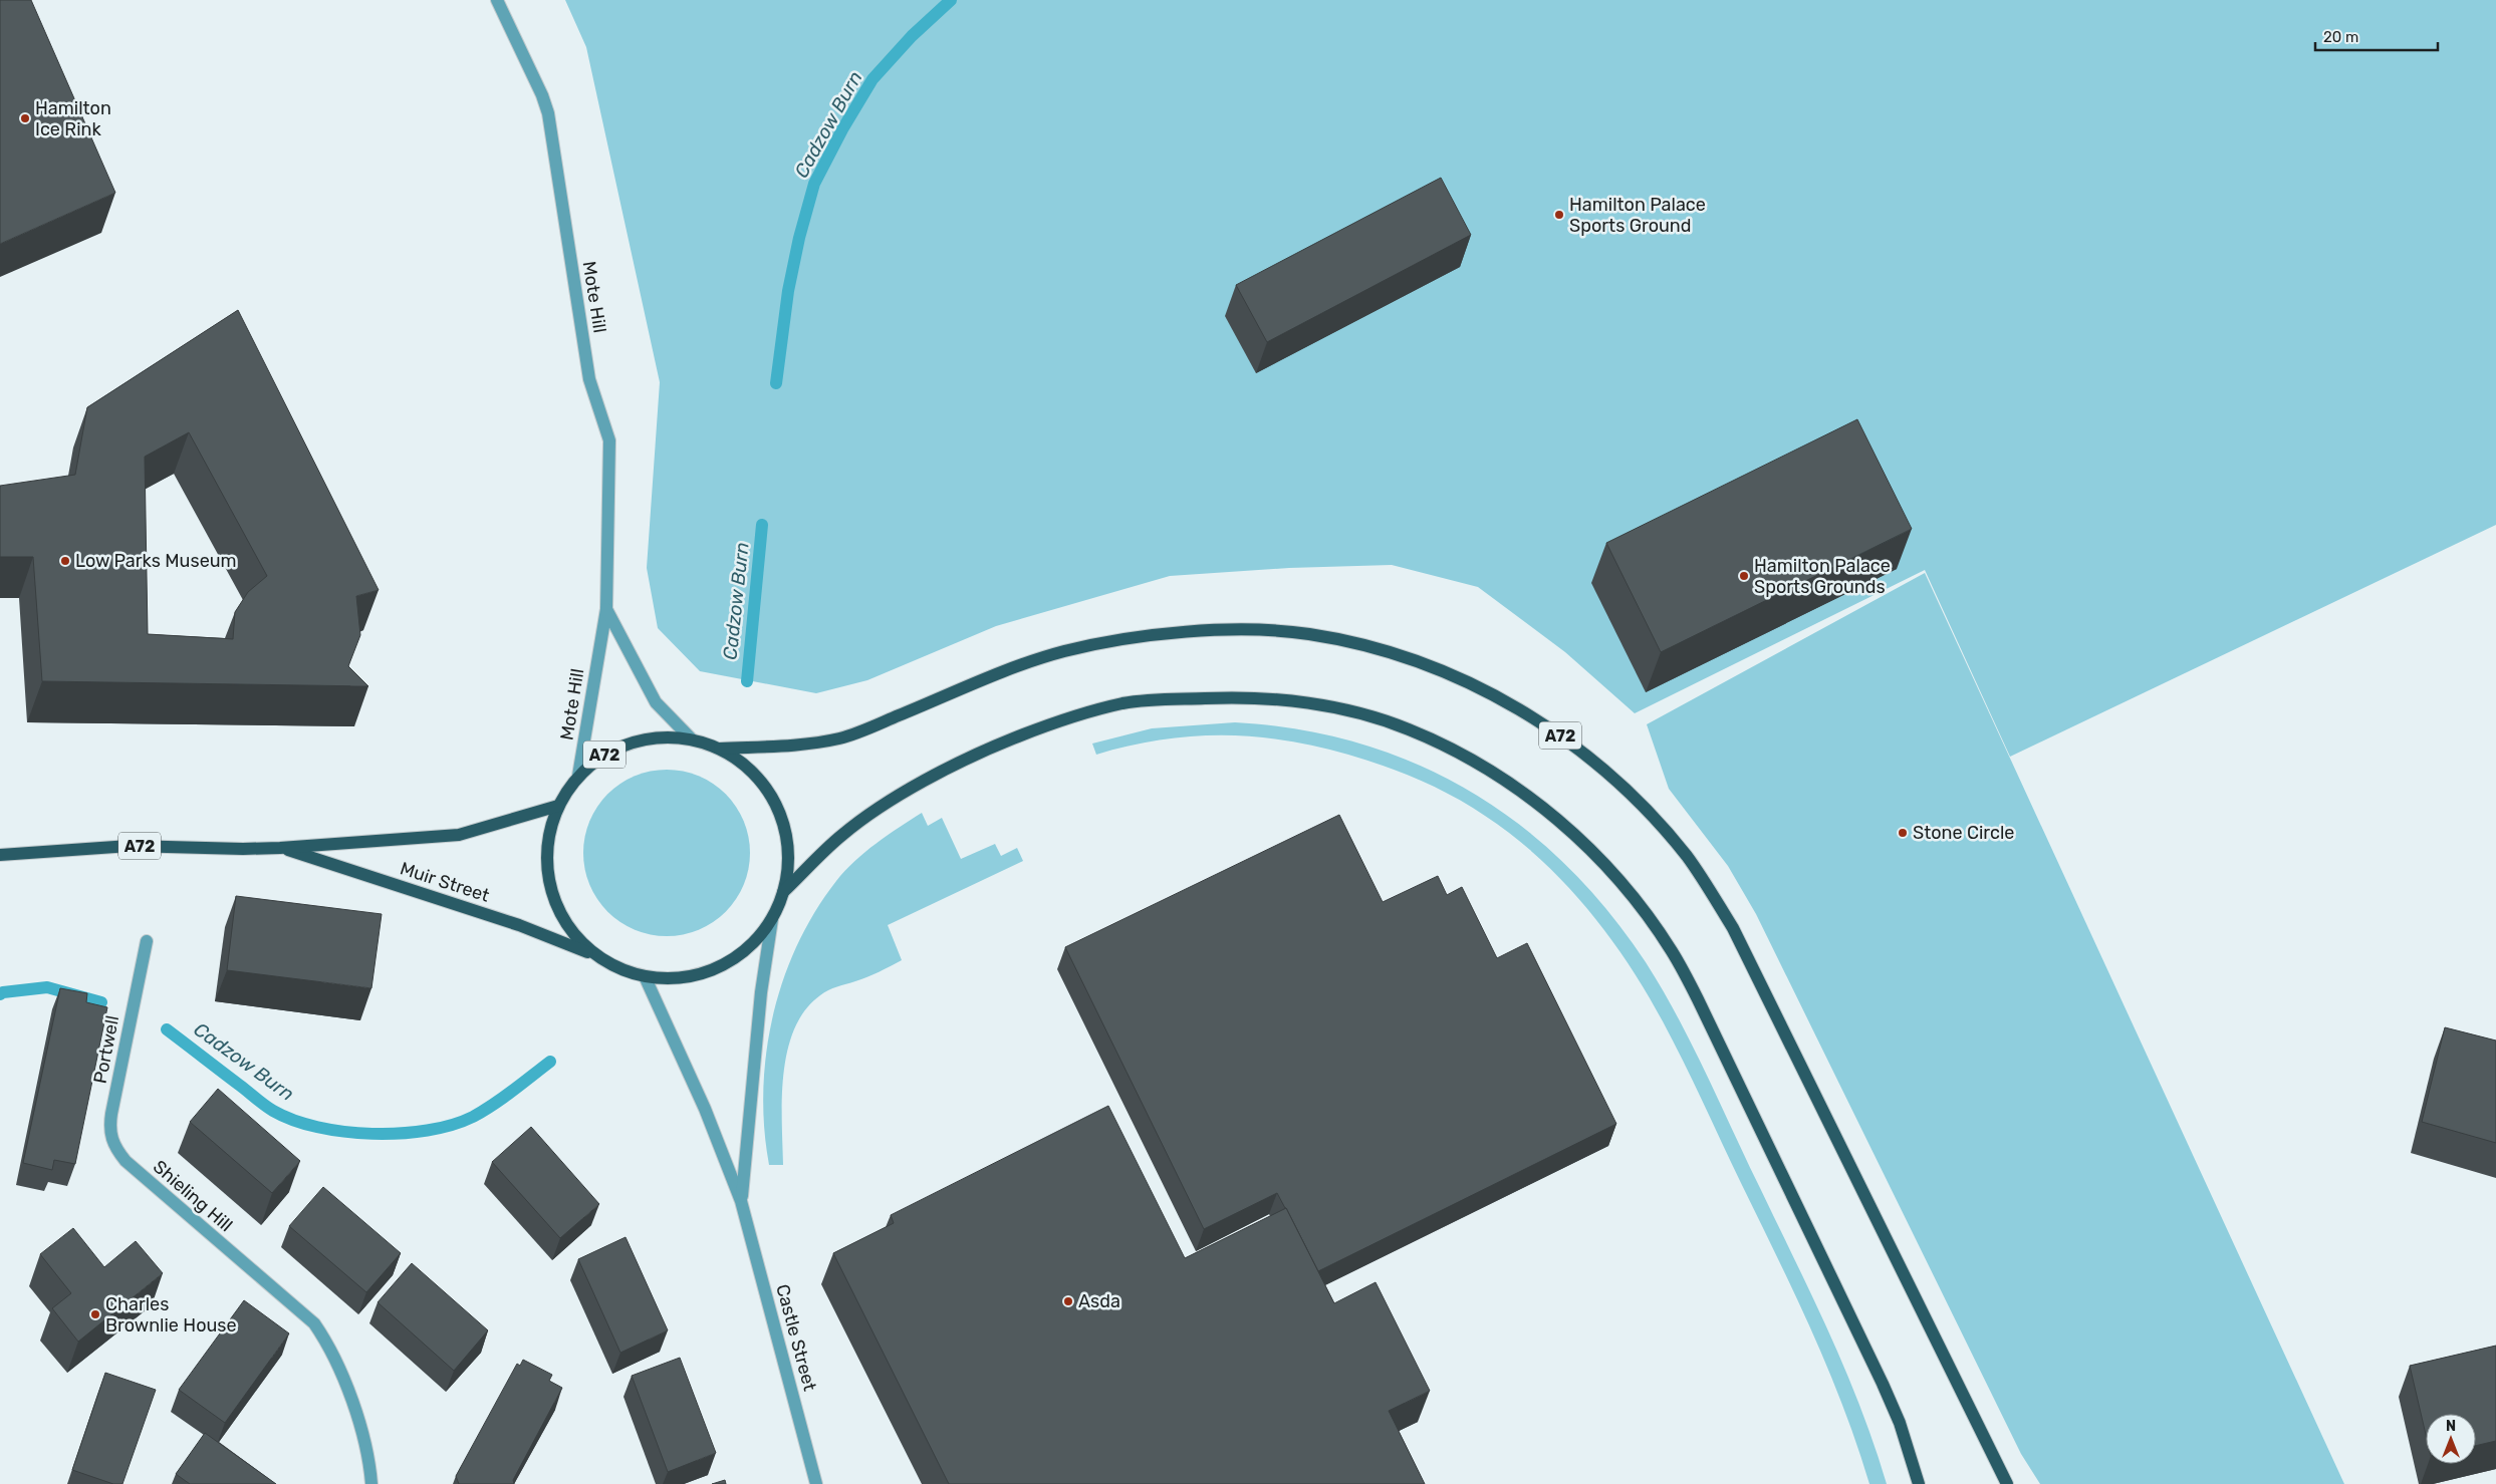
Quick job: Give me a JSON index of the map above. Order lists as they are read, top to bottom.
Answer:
{
  "streets": {
    "main road": ["A72", "Muir Street"],
    "street": [
      "Mote Hill",
      "Portwell",
      "Shieling Hill",
      "Castle Street"
    ]
  },
  "crossings": [
    ["Mote Hill", "A72"],
    ["A72", "Muir Street"],
    ["A72", "Castle Street"],
    ["Portwell", "Shieling Hill"]
  ],
  "water": ["Cadzow Burn"],
  "places": [
    "Hamilton Ice Rink",
    "Hamilton Palace Sports Ground",
    "Low Parks Museum",
    "Hamilton Palace Sports Grounds",
    "Stone Circle",
    "Asda",
    "Charles Brownlie House"
  ],
  "scale_bar": "20 m",
  "north": "top"
}
